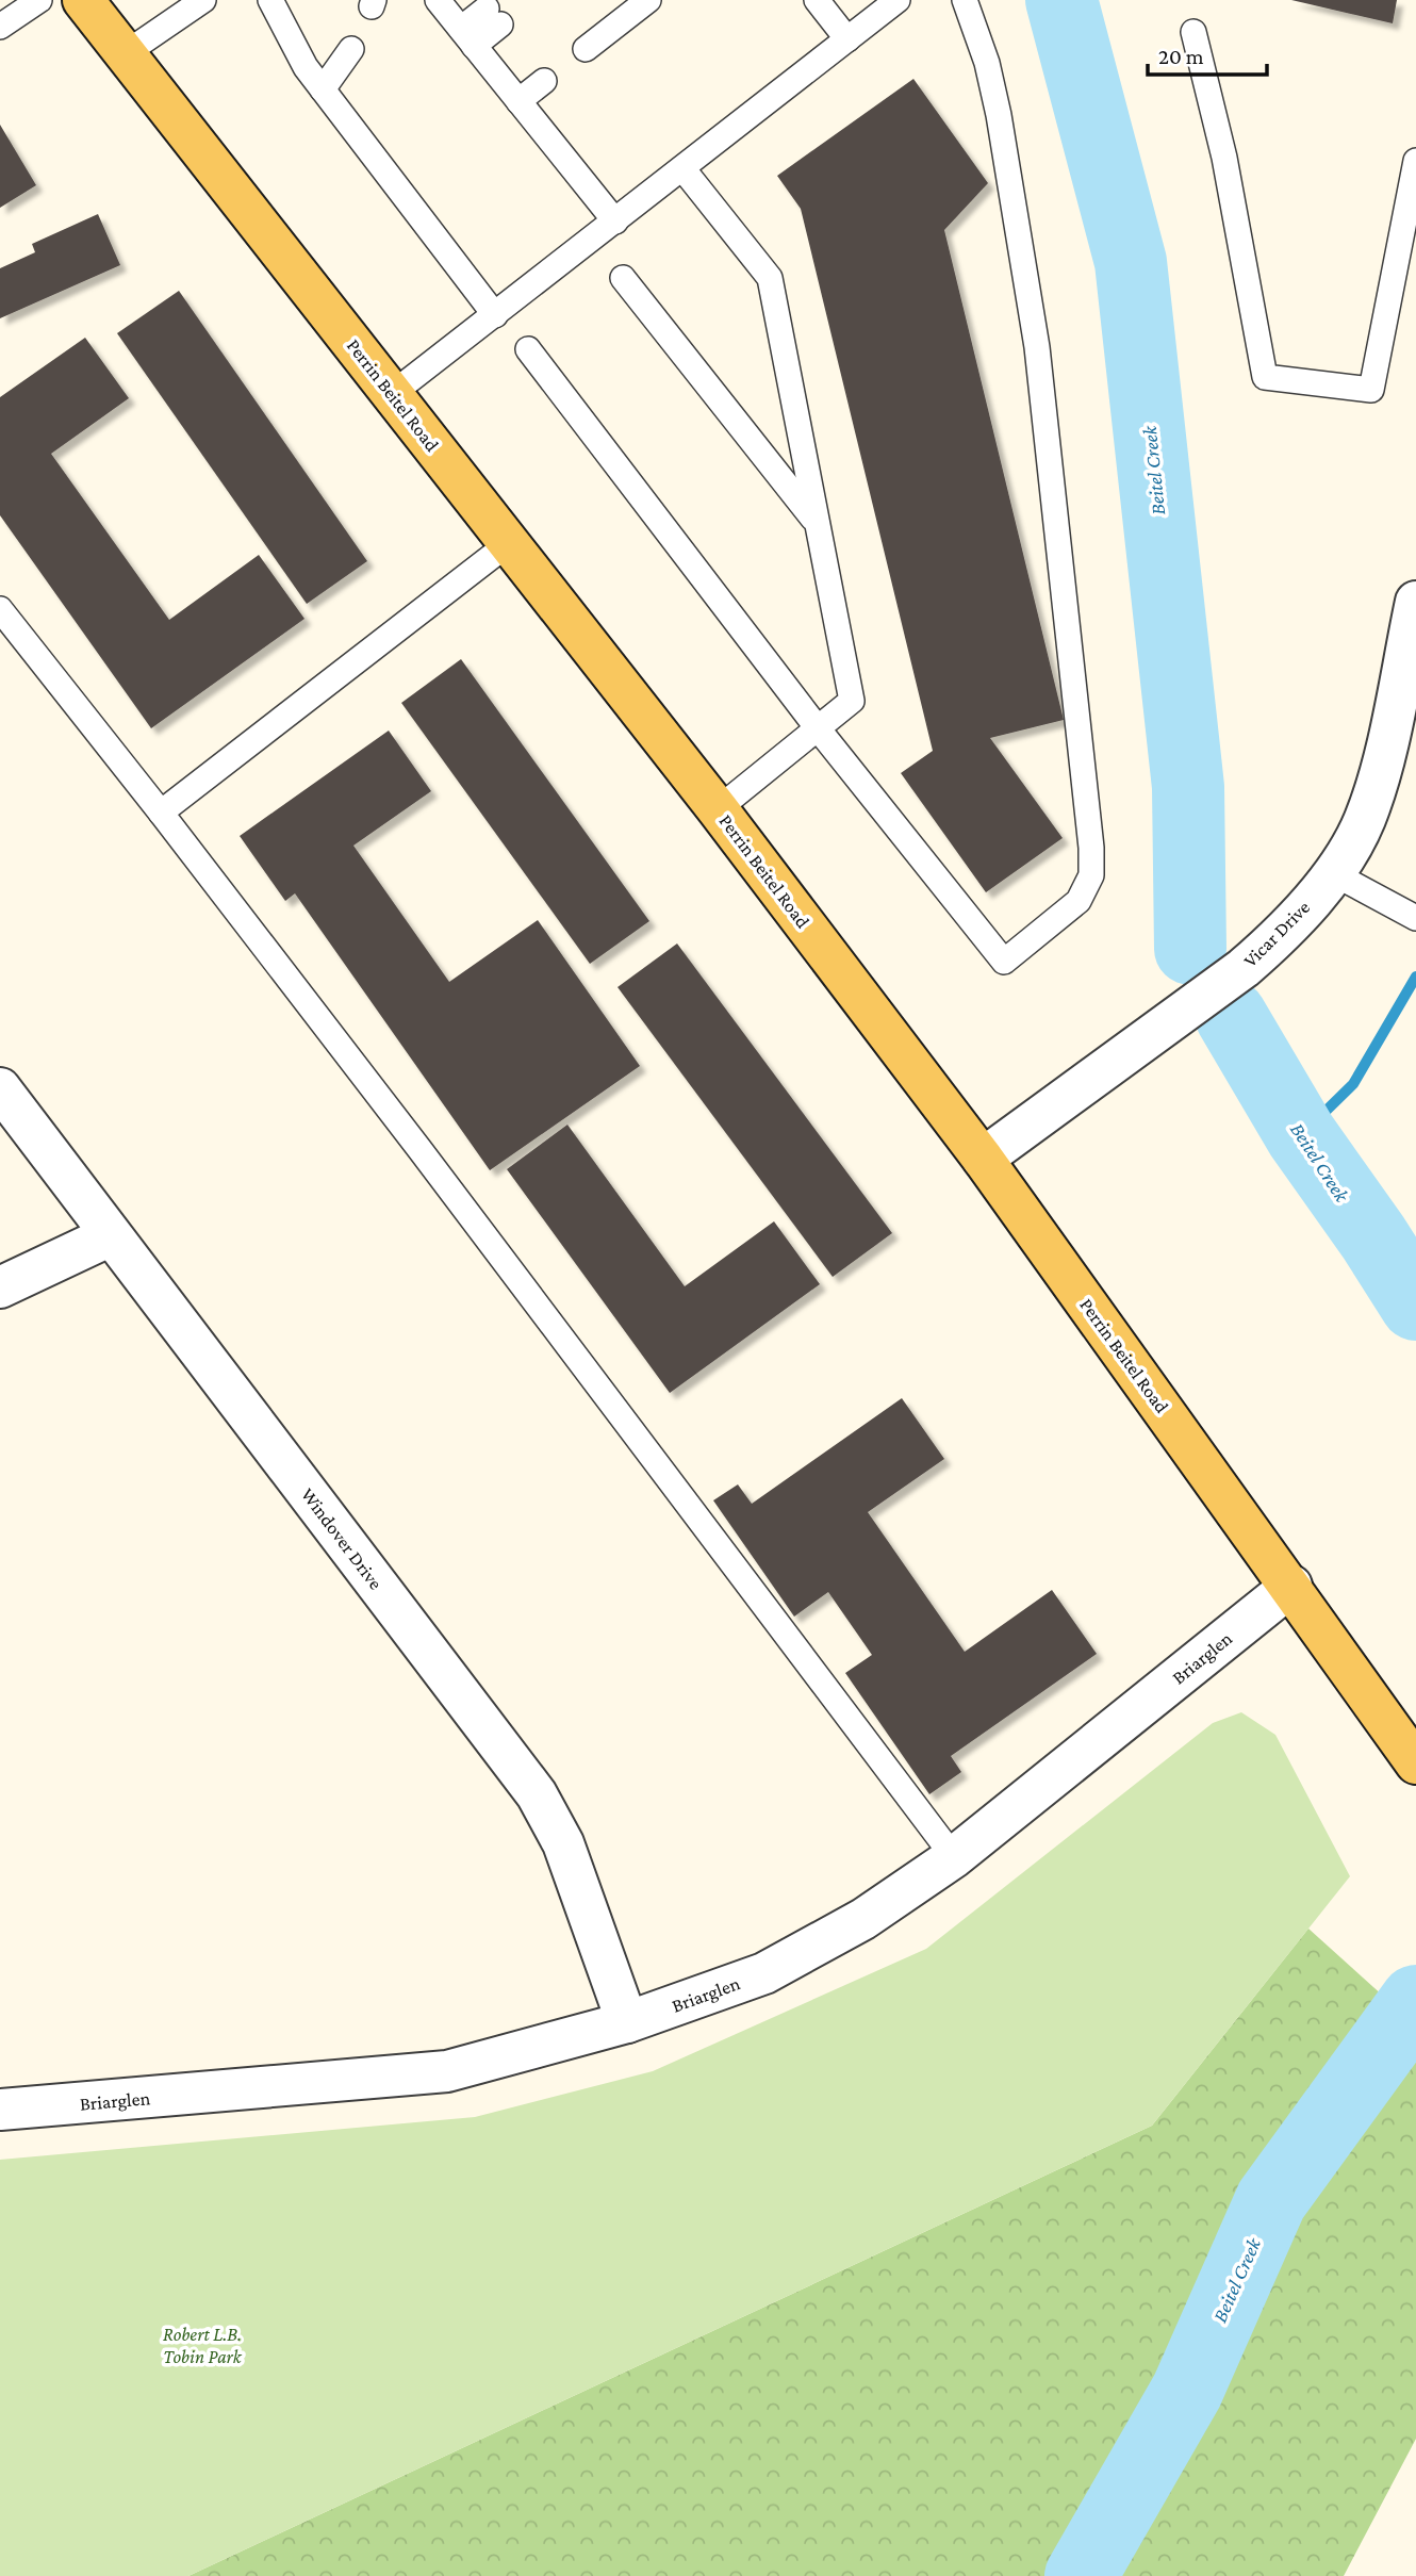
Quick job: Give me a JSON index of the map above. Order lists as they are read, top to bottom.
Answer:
{
  "streets": {
    "main road": ["Perrin Beitel Road"],
    "street": ["Vicar Drive", "Windover Drive", "Briarglen"]
  },
  "crossings": [
    ["Perrin Beitel Road", "Vicar Drive"],
    ["Perrin Beitel Road", "Briarglen"],
    ["Windover Drive", "Briarglen"]
  ],
  "water": ["Beitel Creek"],
  "parks": ["Robert L.B. Tobin Park"],
  "scale_bar": "20 m"
}
